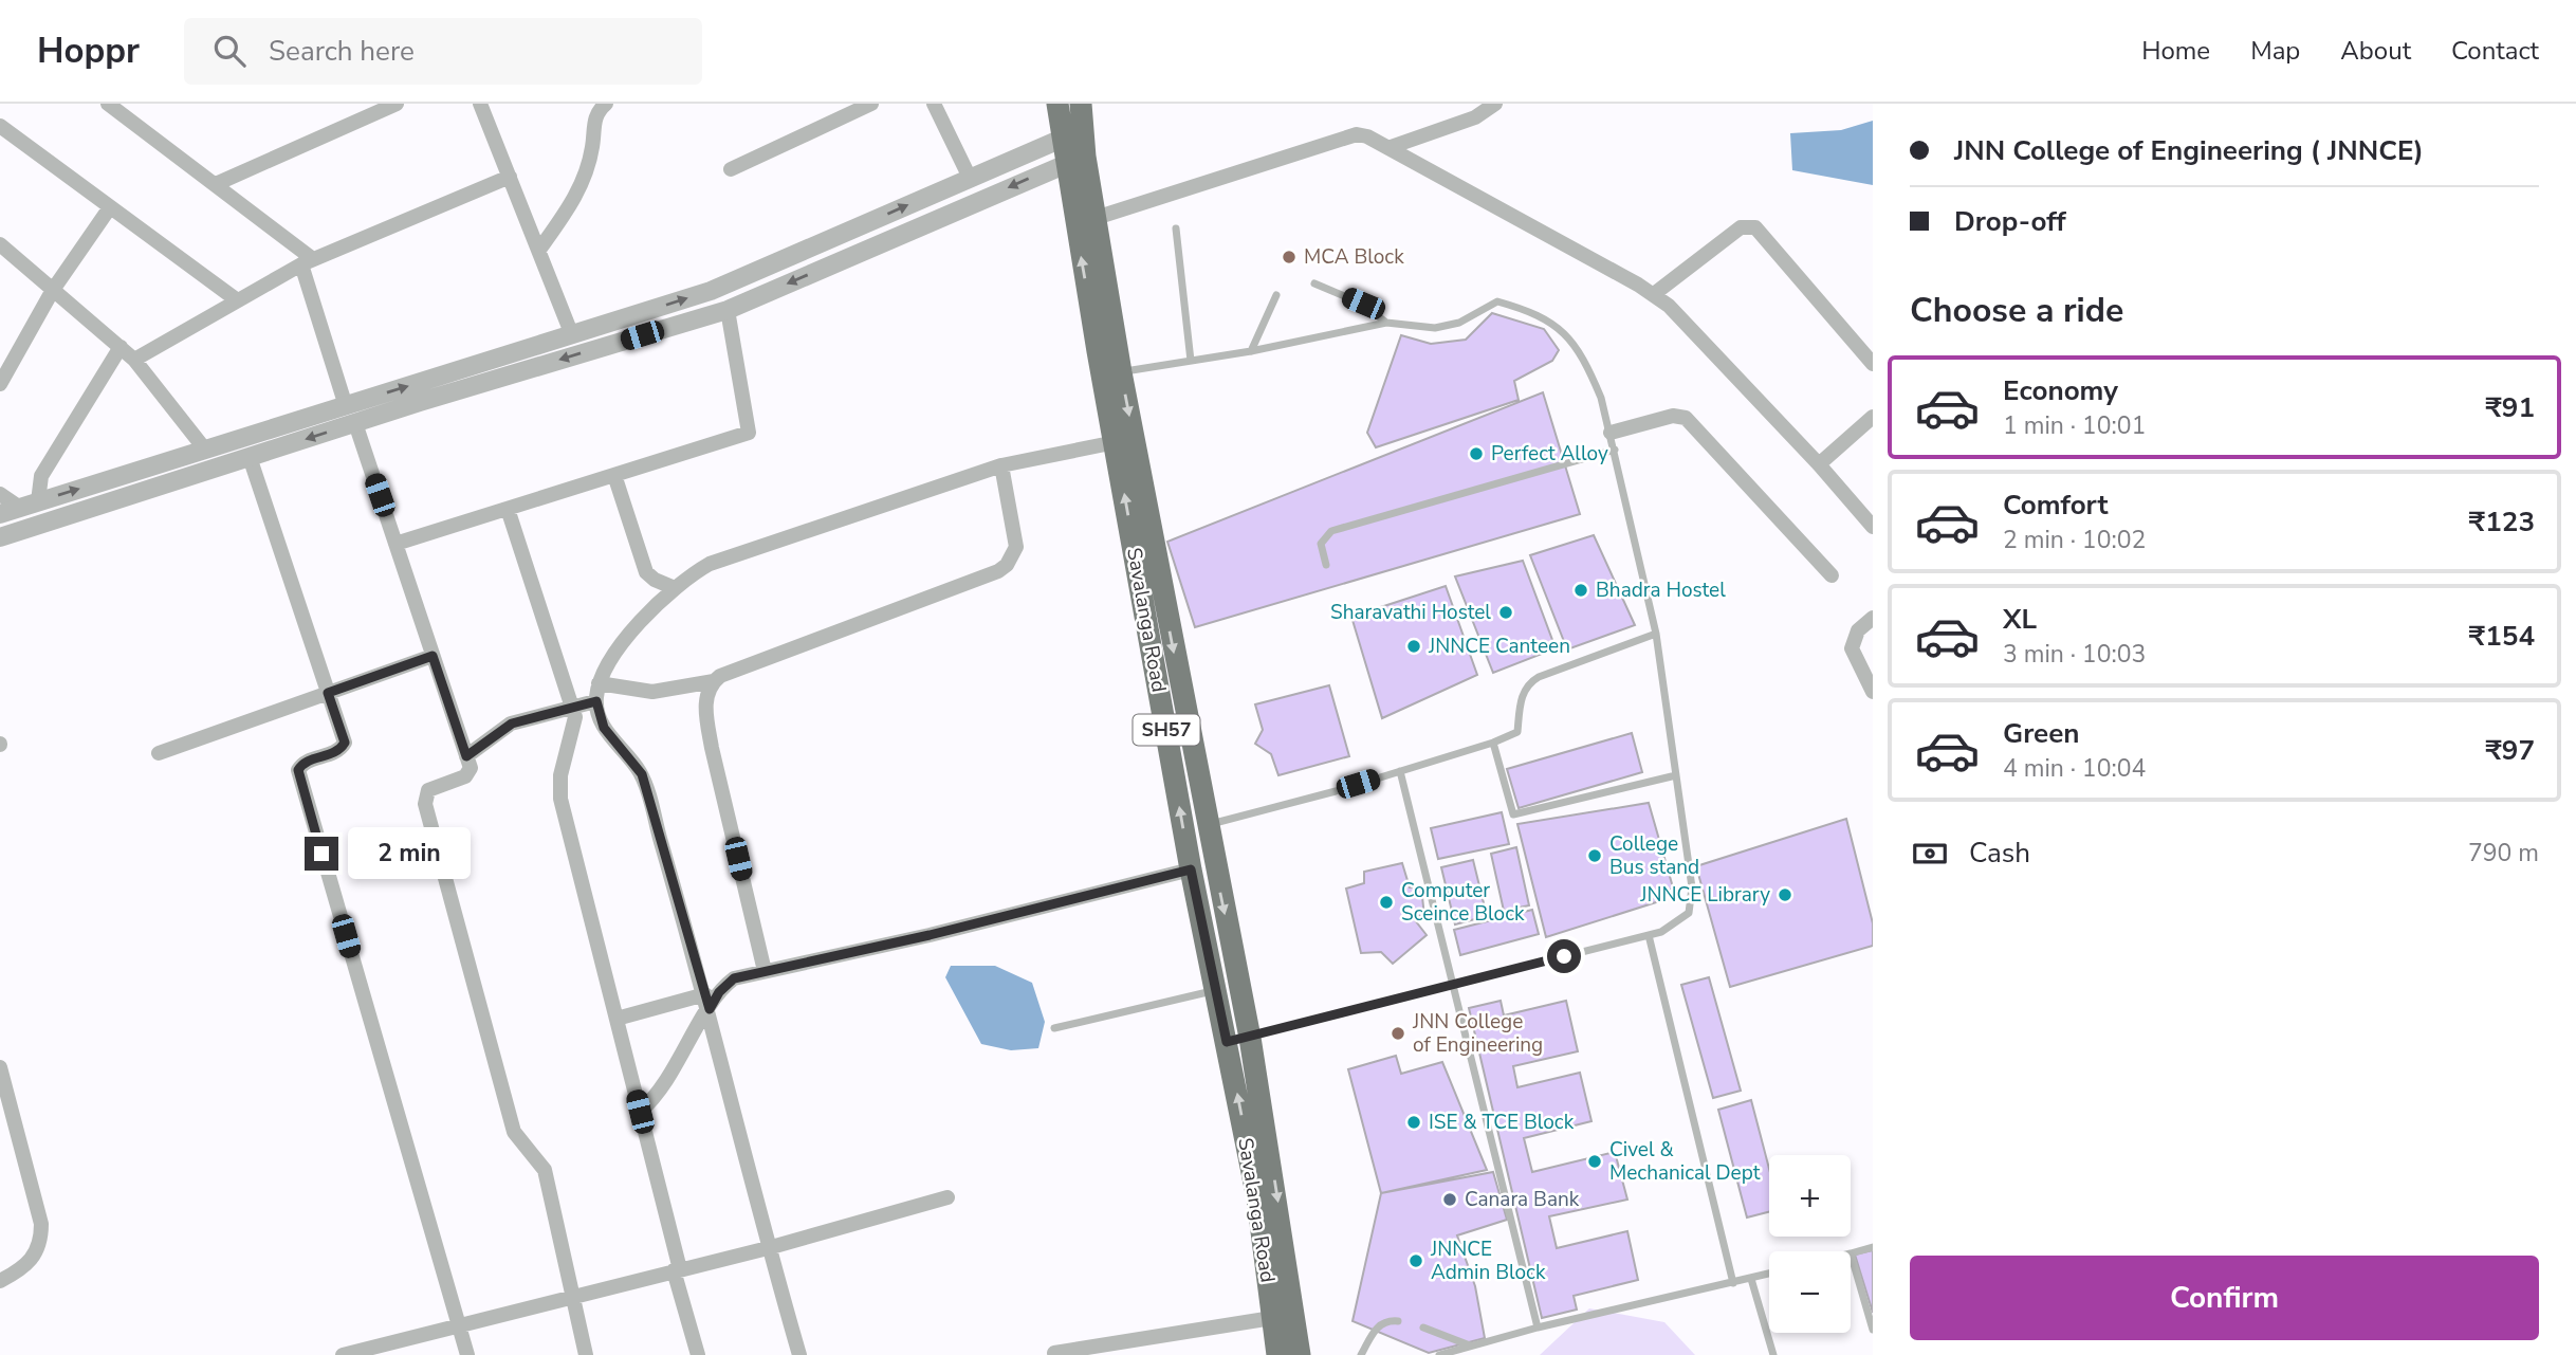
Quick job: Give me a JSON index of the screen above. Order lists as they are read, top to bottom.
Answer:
{
  "streets": {
    "main road": ["Savalanga Road", "SH57"]
  },
  "places": [
    "MCA Block",
    "Perfect Alloy",
    "Bhadra Hostel",
    "Sharavathi Hostel",
    "JNNCE Canteen",
    "College Bus stand",
    "JNNCE Library",
    "Computer Sceince Block",
    "JNN College of Engineering",
    "ISE & TCE Block",
    "Civel & Mechanical Dept",
    "Canara Bank",
    "JNNCE Admin Block"
  ],
  "page": {
    "header": "Hoppr",
    "search": "Search here",
    "nav": [
      "Home",
      "Map",
      "About",
      "Contact"
    ],
    "banner": ["JNN College of Engineering ( JNNCE)", "Drop-off"],
    "heading": "Choose a ride",
    "list": [
      {
        "name": "Economy",
        "note": "1 min · 10:01",
        "value": "₹91"
      },
      {
        "name": "Comfort",
        "note": "2 min · 10:02",
        "value": "₹123"
      },
      {
        "name": "XL",
        "note": "3 min · 10:03",
        "value": "₹154"
      },
      {
        "name": "Green",
        "note": "4 min · 10:04",
        "value": "₹97"
      }
    ],
    "pay": ["Cash", "790 m"],
    "bubble": "2 min",
    "map_buttons": ["+", "−"],
    "buttons": "Confirm"
  }
}
